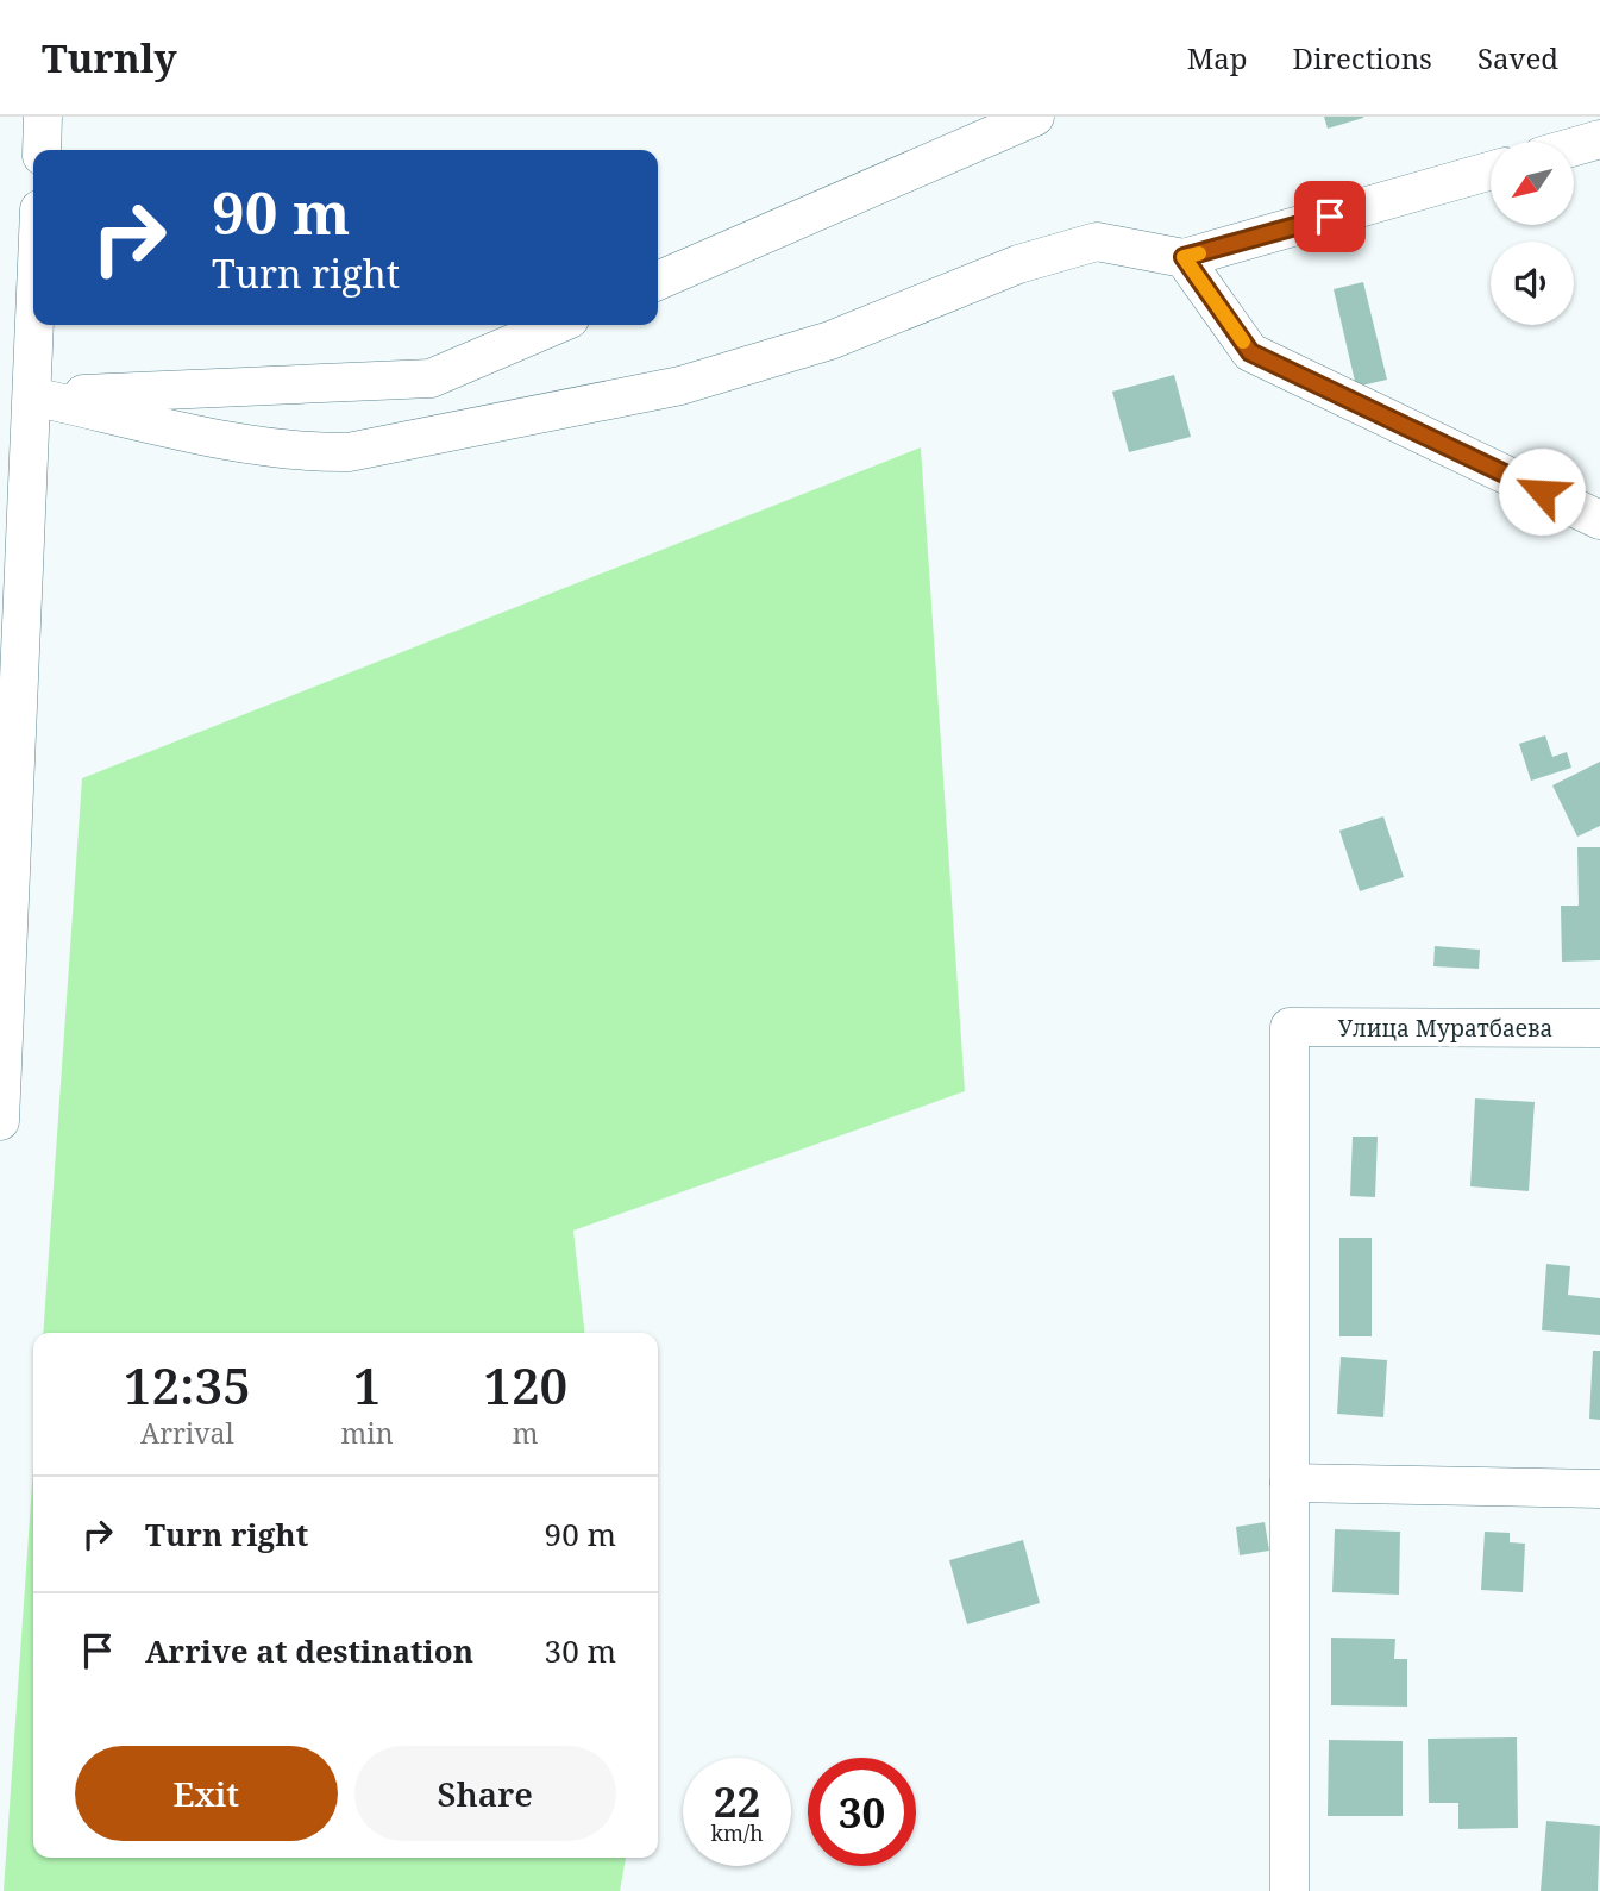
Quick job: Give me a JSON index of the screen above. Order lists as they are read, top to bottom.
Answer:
{
  "streets": {
    "street": ["Улица Муратбаева"]
  },
  "north": "bottom left",
  "page": {
    "header": "Turnly",
    "nav": ["Map", "Directions", "Saved"],
    "turn": ["90 m", "Turn right"],
    "eta": [
      "12:35",
      "Arrival",
      "1",
      "min",
      "120",
      "m"
    ],
    "list": [
      {
        "name": "Turn right",
        "value": "90 m"
      },
      {
        "name": "Arrive at destination",
        "value": "30 m"
      }
    ],
    "buttons": ["Exit", "Share"],
    "speed": "22 km/h",
    "limit": "30"
  }
}
